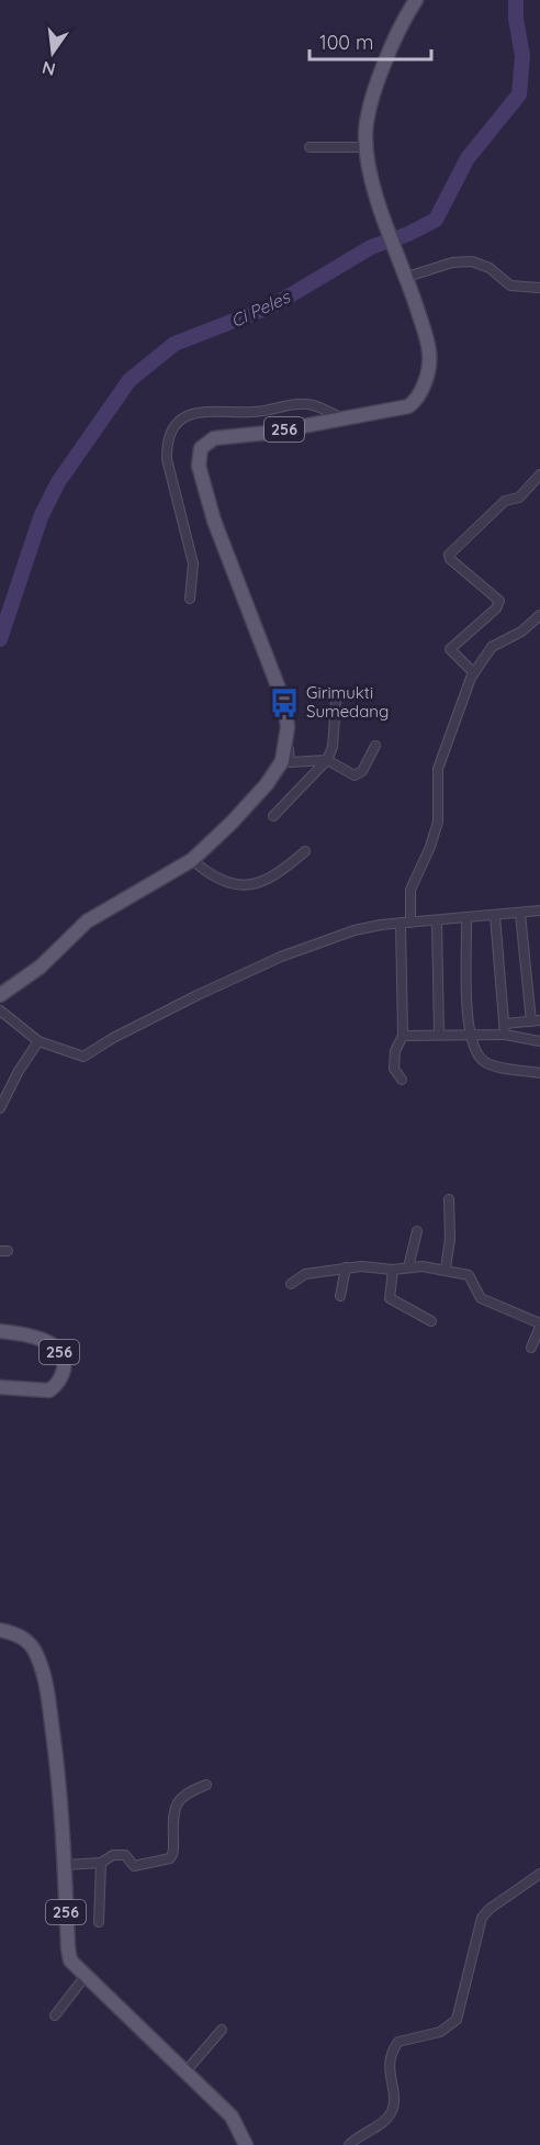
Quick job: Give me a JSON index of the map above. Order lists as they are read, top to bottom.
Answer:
{
  "streets": {
    "main road": ["256"]
  },
  "water": ["Ci Peles"],
  "places": {
    "bus stop": ["Girimukti Sumedang"]
  },
  "scale_bar": "100 m",
  "north": "bottom"
}
